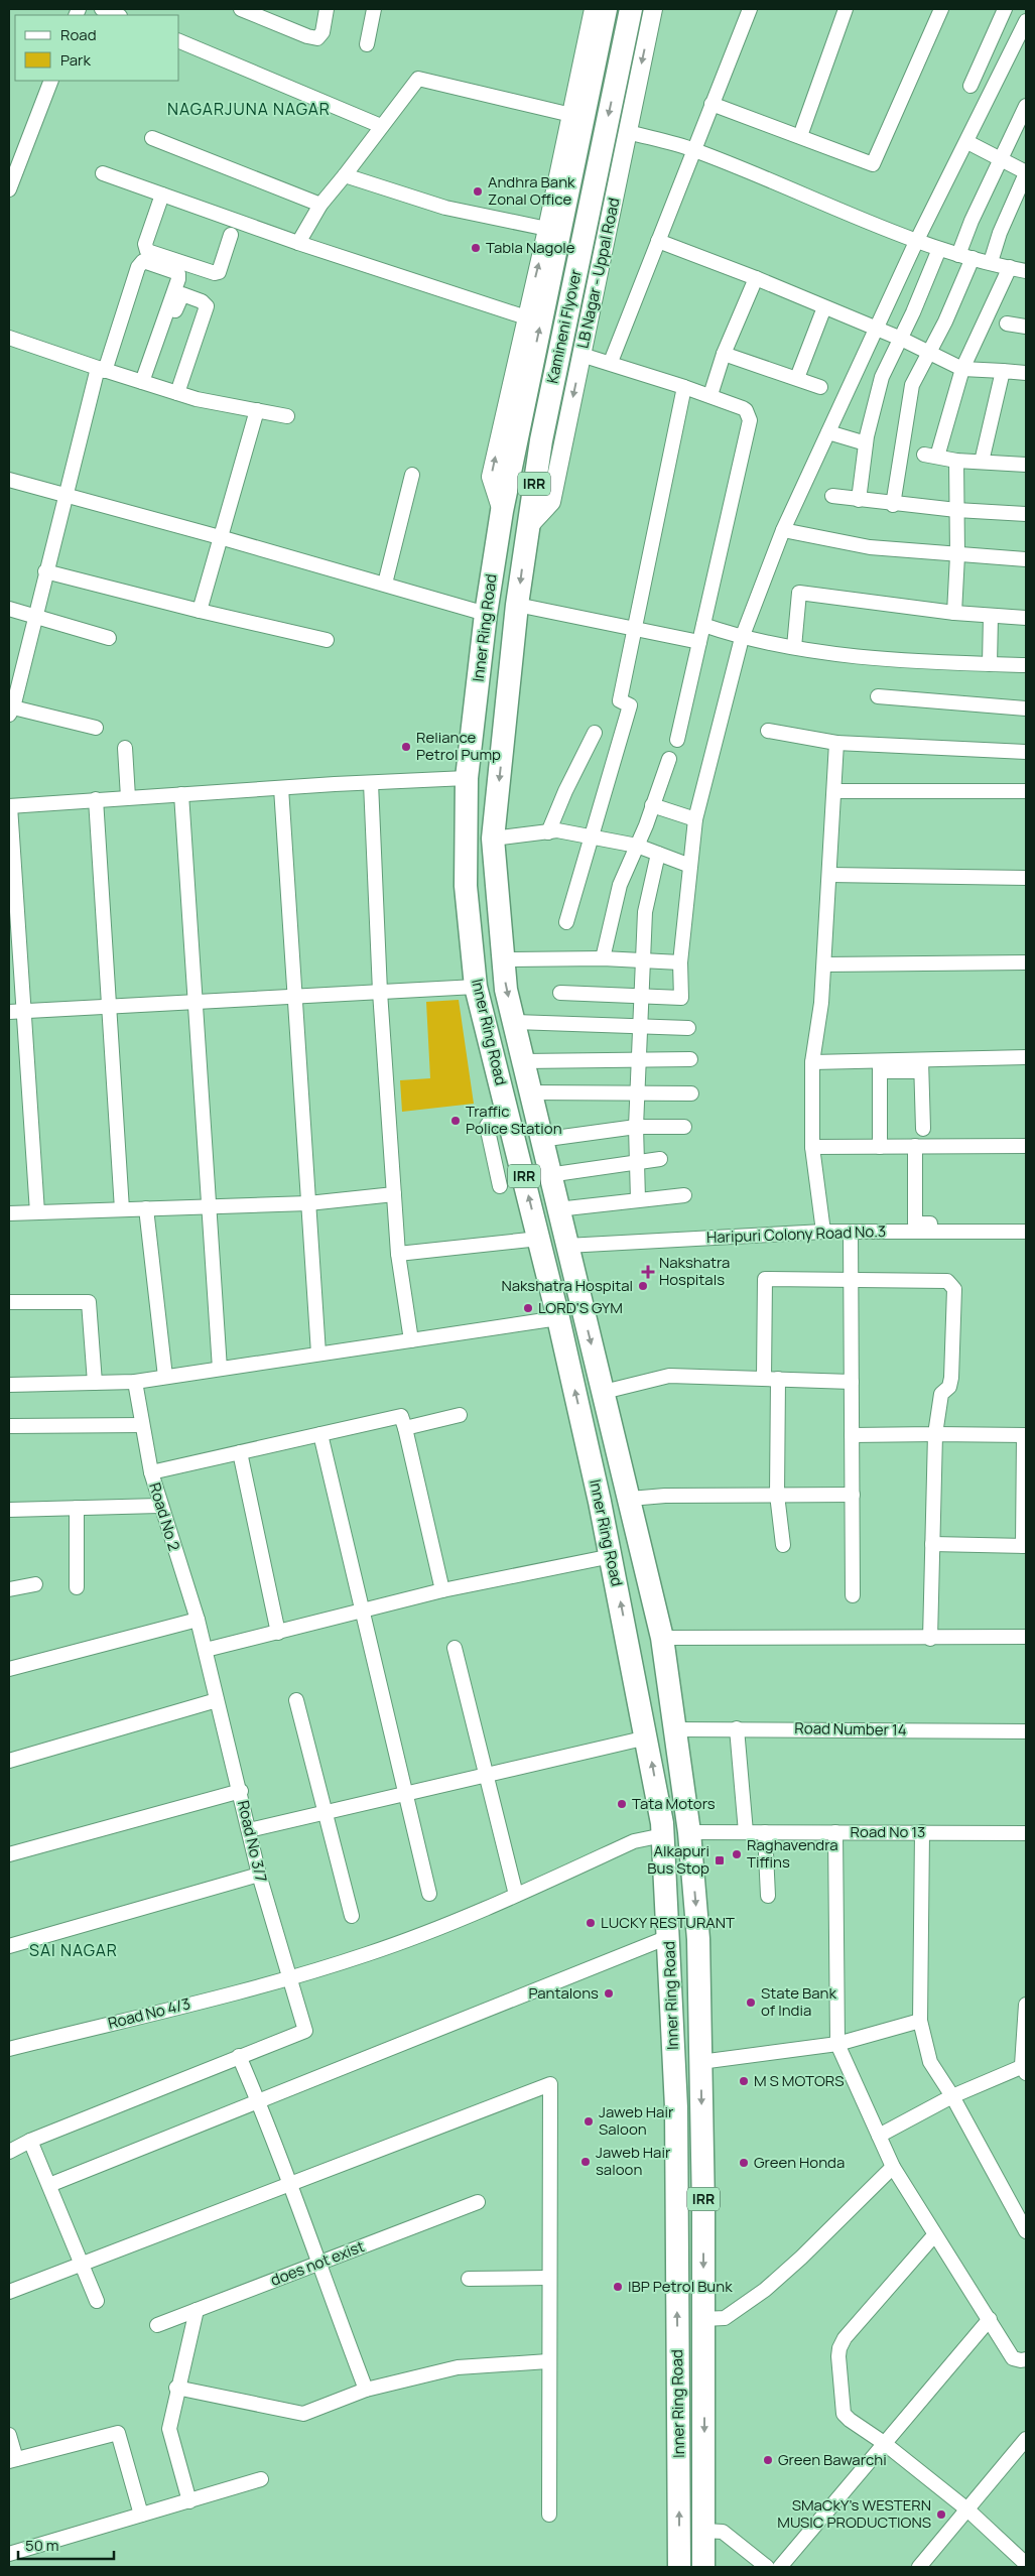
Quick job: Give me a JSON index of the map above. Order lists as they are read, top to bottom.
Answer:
{
  "streets": {
    "highway": ["Kamineni Flyover", "IRR", "Inner Ring Road"],
    "street": [
      "LB Nagar - Uppal Road",
      "Haripuri Colony Road No.3",
      "Road No 2",
      "Road Number 14",
      "Road No 13",
      "Road No 3/7",
      "Road No 4/3",
      "does not exist"
    ]
  },
  "crossings": [
    ["LB Nagar - Uppal Road", "Kamineni Flyover"],
    ["LB Nagar - Uppal Road", "Inner Ring Road"],
    ["Kamineni Flyover", "Inner Ring Road"],
    ["Inner Ring Road", "Haripuri Colony Road No.3"],
    ["Inner Ring Road", "Road Number 14"],
    ["Inner Ring Road", "Road No 13"],
    ["Inner Ring Road", "Road No 4/3"],
    ["Road No 2", "Road No 3/7"],
    ["Road No 3/7", "Road No 4/3"]
  ],
  "districts": ["NAGARJUNA NAGAR", "SAI NAGAR"],
  "places": {
    "other": [
      "Andhra Bank Zonal Office",
      "Tabla Nagole",
      "Reliance Petrol Pump",
      "Traffic Police Station",
      "Nakshatra Hospital",
      "LORD'S GYM",
      "Tata Motors",
      "Raghavendra Tiffins",
      "LUCKY RESTURANT",
      "Pantalons",
      "State Bank of India",
      "M S MOTORS",
      "Jaweb Hair Saloon",
      "Jaweb Hair saloon",
      "Green Honda",
      "IBP Petrol Bunk",
      "Green Bawarchi",
      "SMaCkY's WESTERN MUSIC PRODUCTIONS"
    ],
    "health": ["Nakshatra Hospitals"],
    "transit": ["Alkapuri Bus Stop"]
  },
  "legend": ["Road", "Park"],
  "scale_bar": "50 m"
}
